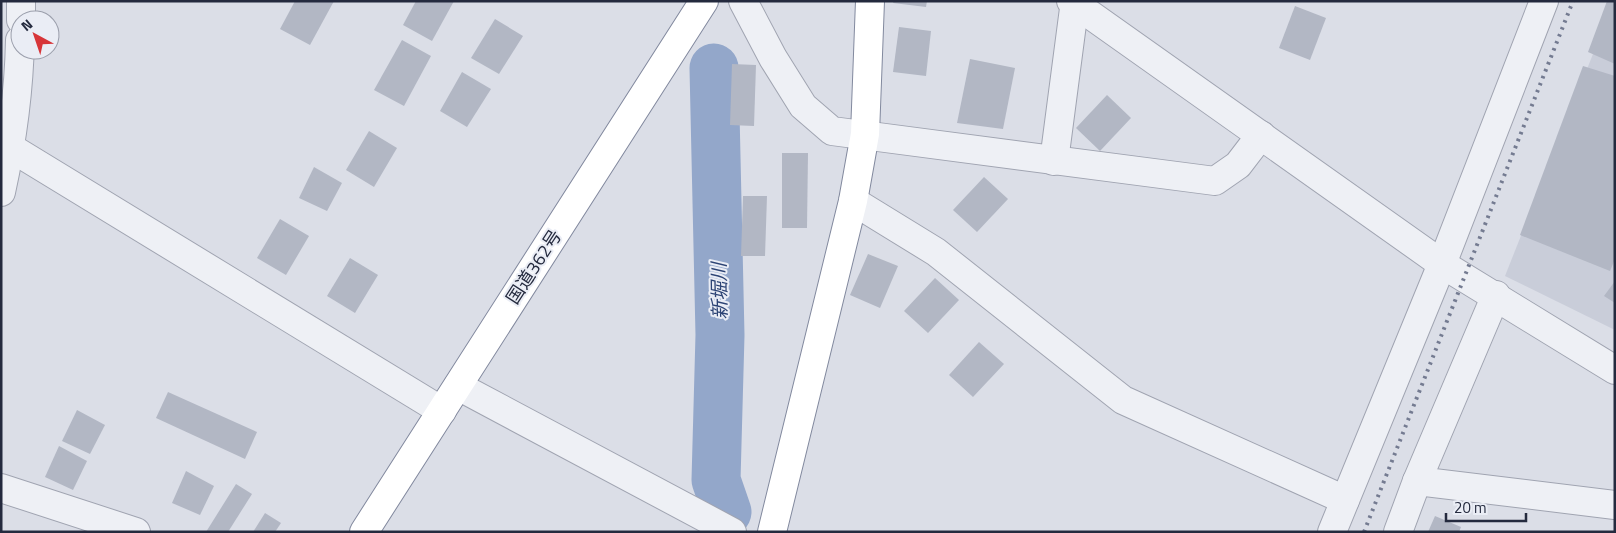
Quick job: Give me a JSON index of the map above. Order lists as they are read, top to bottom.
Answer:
{
  "streets": {
    "highway": ["国道362号"]
  },
  "water": ["新堀川"],
  "scale_bar": "20 m",
  "north": "top left"
}
